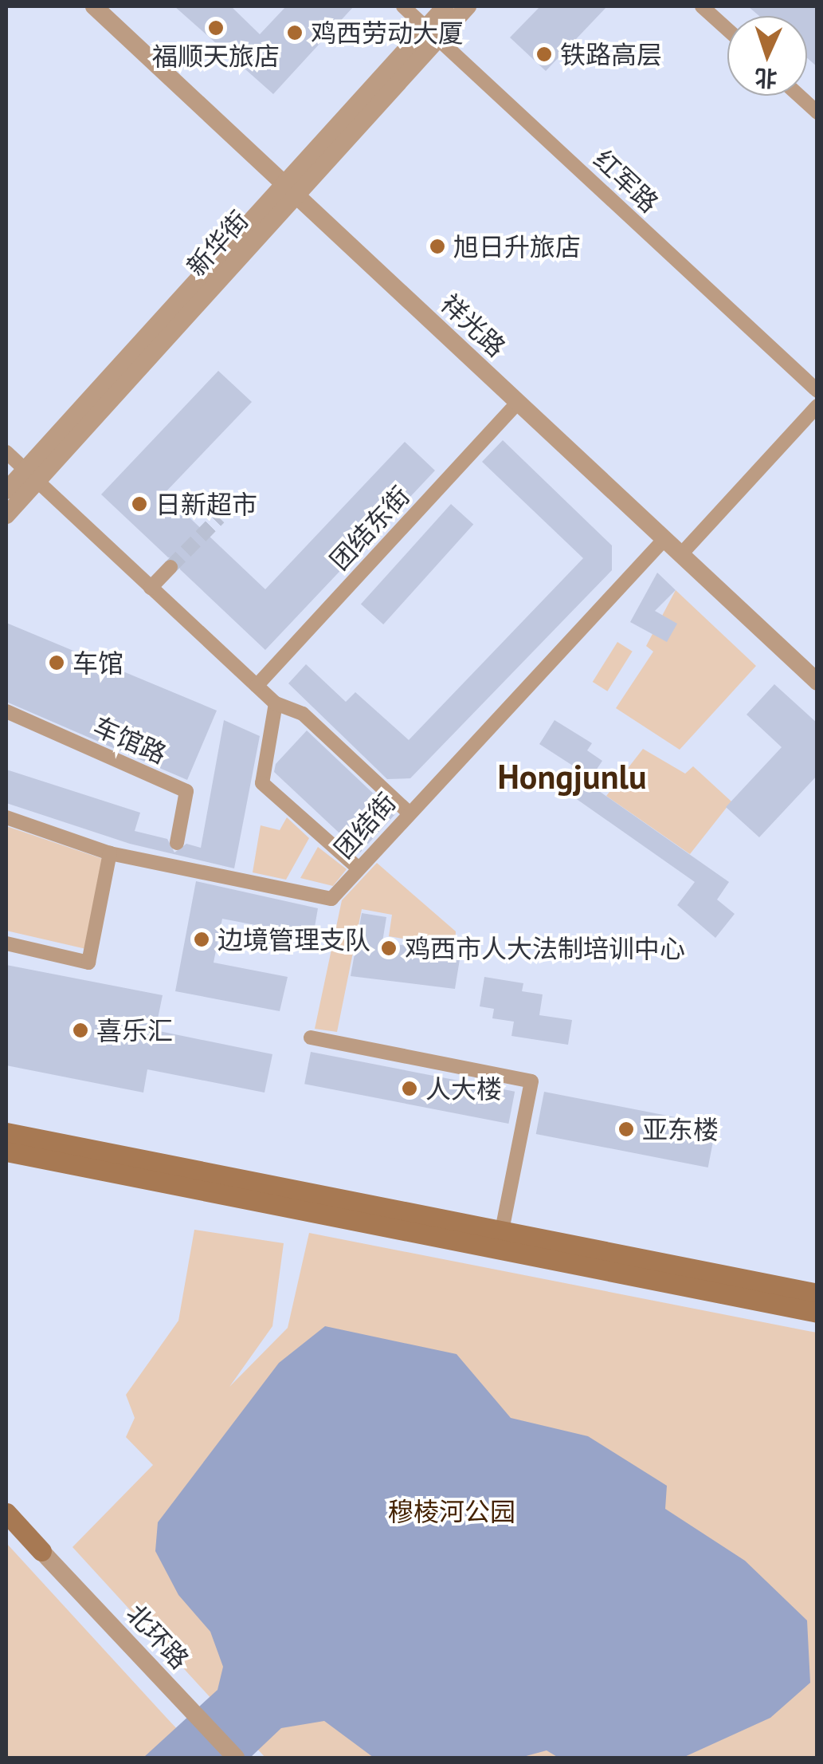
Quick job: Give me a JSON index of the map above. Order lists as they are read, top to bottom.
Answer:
{
  "streets": {
    "street": [
      "红军路",
      "新华街",
      "祥光路",
      "团结东街",
      "车馆路",
      "团结街",
      "北环路"
    ]
  },
  "crossings": [
    ["红军路", "新华街"],
    ["新华街", "祥光路"],
    ["祥光路", "团结东街"],
    ["祥光路", "团结街"]
  ],
  "districts": ["Hongjunlu"],
  "parks": ["穆棱河公园"],
  "places": [
    "福顺天旅店",
    "鸡西劳动大厦",
    "铁路高层",
    "旭日升旅店",
    "日新超市",
    "车馆",
    "边境管理支队",
    "鸡西市人大法制培训中心",
    "喜乐汇",
    "人大楼",
    "亚东楼"
  ],
  "north": "bottom"
}
